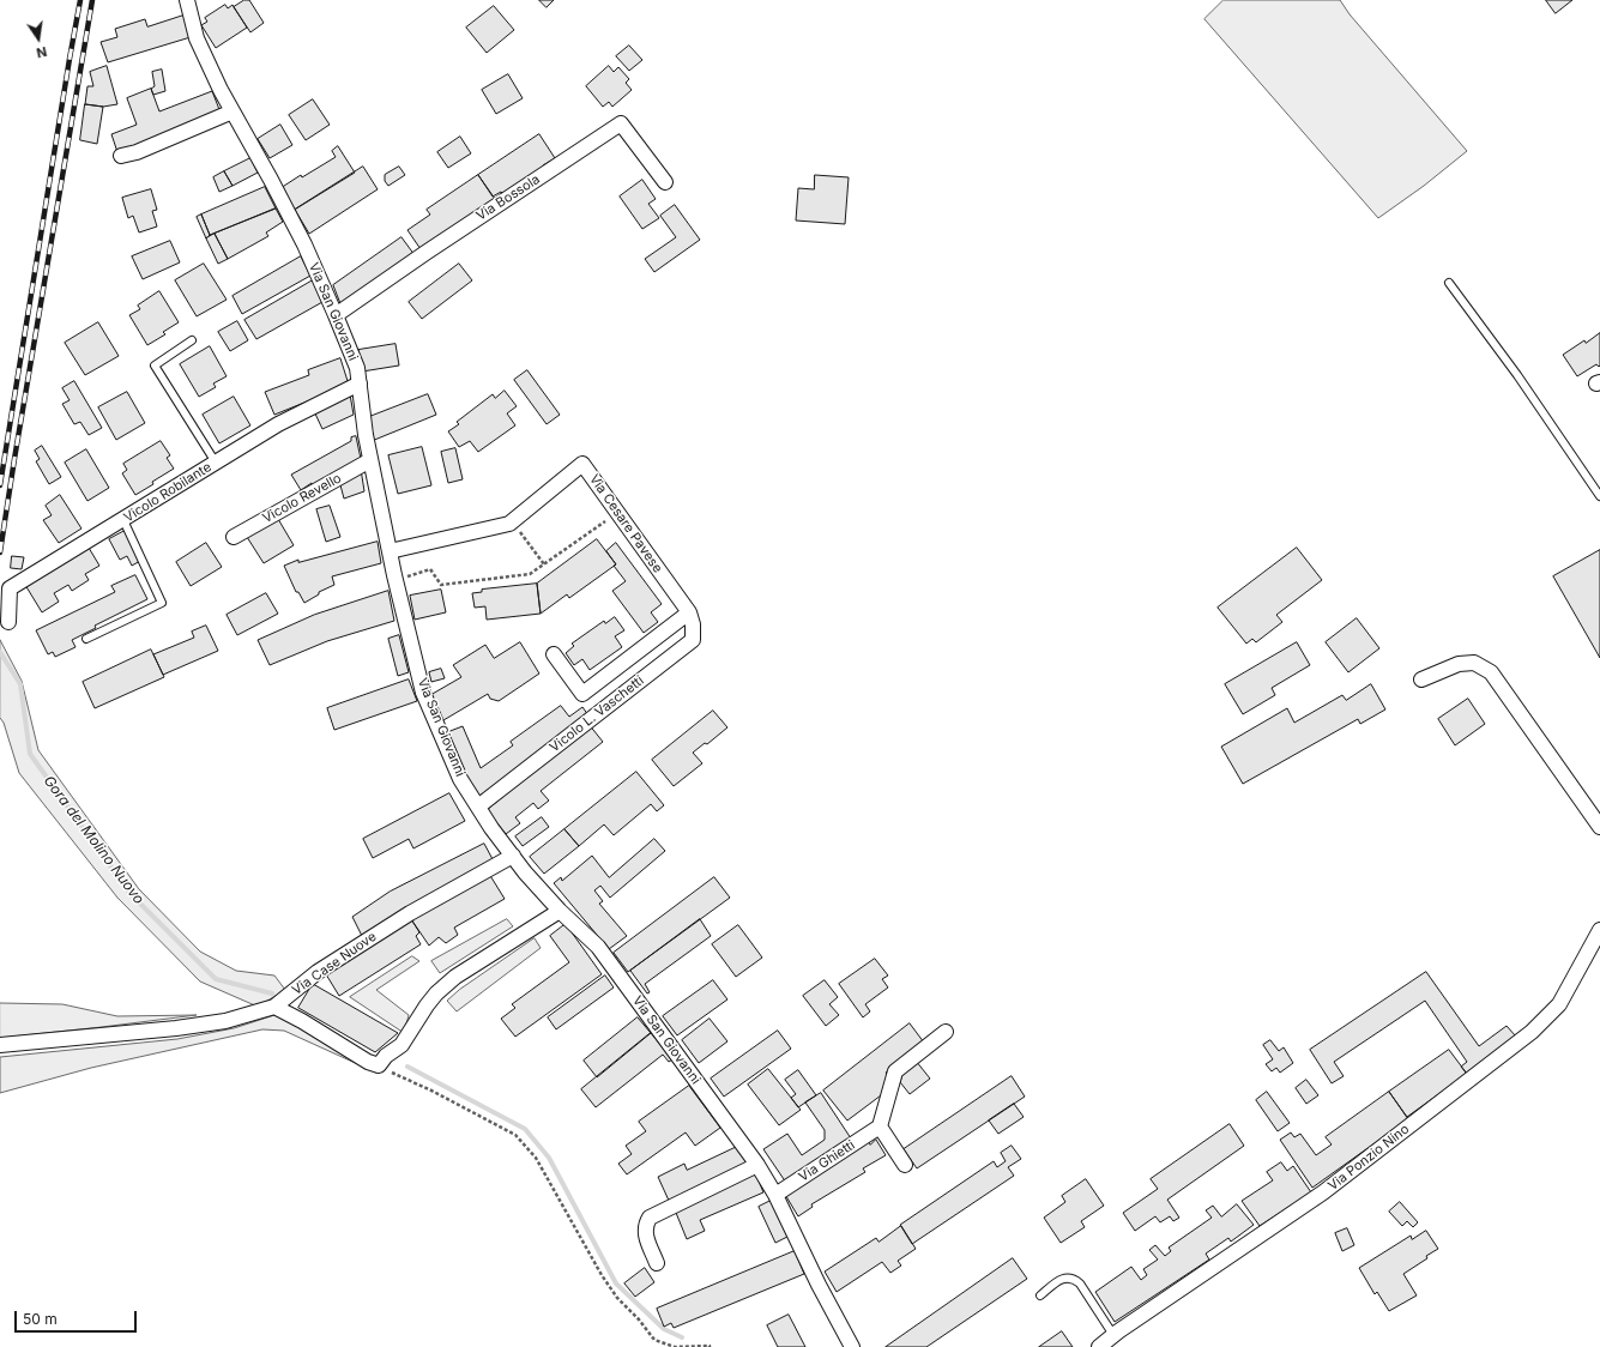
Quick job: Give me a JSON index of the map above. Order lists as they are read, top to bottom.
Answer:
{
  "streets": {
    "street": [
      "Via Bossola",
      "Via San Giovanni",
      "Vicolo Robilante",
      "Vicolo Revello",
      "Via Cesare Pavese",
      "Vicolo L. Vaschetti",
      "Via Case Nuove",
      "Via Ponzio Nino",
      "Via Ghietti"
    ]
  },
  "crossings": [
    ["Via Bossola", "Via San Giovanni"],
    ["Via San Giovanni", "Vicolo Robilante"],
    ["Via San Giovanni", "Vicolo Revello"],
    ["Via San Giovanni", "Via Cesare Pavese"],
    ["Via San Giovanni", "Vicolo L. Vaschetti"],
    ["Via San Giovanni", "Via Case Nuove"],
    ["Via San Giovanni", "Via Ghietti"],
    ["Via Cesare Pavese", "Vicolo L. Vaschetti"]
  ],
  "water": ["Gora del Molino Nuovo"],
  "scale_bar": "50 m",
  "north": "bottom"
}
